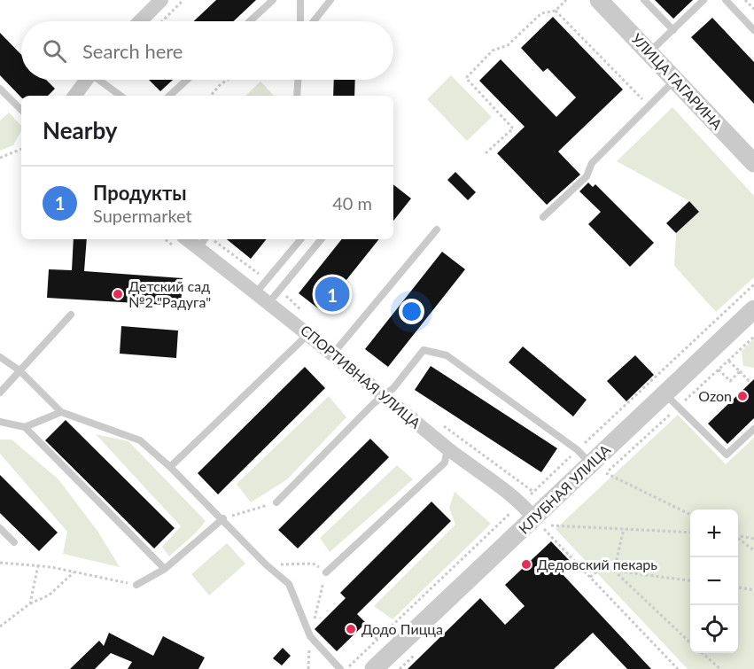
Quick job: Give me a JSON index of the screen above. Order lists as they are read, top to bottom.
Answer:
{
  "streets": {
    "street": ["УЛИЦА ГАГАРИНА", "СПОРТИВНАЯ УЛИЦА", "КЛУБНАЯ УЛИЦА"]
  },
  "crossings": [
    ["СПОРТИВНАЯ УЛИЦА", "КЛУБНАЯ УЛИЦА"]
  ],
  "places": [
    "Детский сад №2 \"Радуга\"",
    "Ozon",
    "Дедовский пекарь",
    "Додо Пицца"
  ],
  "page": {
    "search": "Search here",
    "heading": "Nearby",
    "list": [
      {
        "mark": "1",
        "name": "Продукты",
        "note": "Supermarket",
        "value": "40 m"
      }
    ],
    "pins": "1",
    "map_buttons": ["+", "−"]
  }
}
